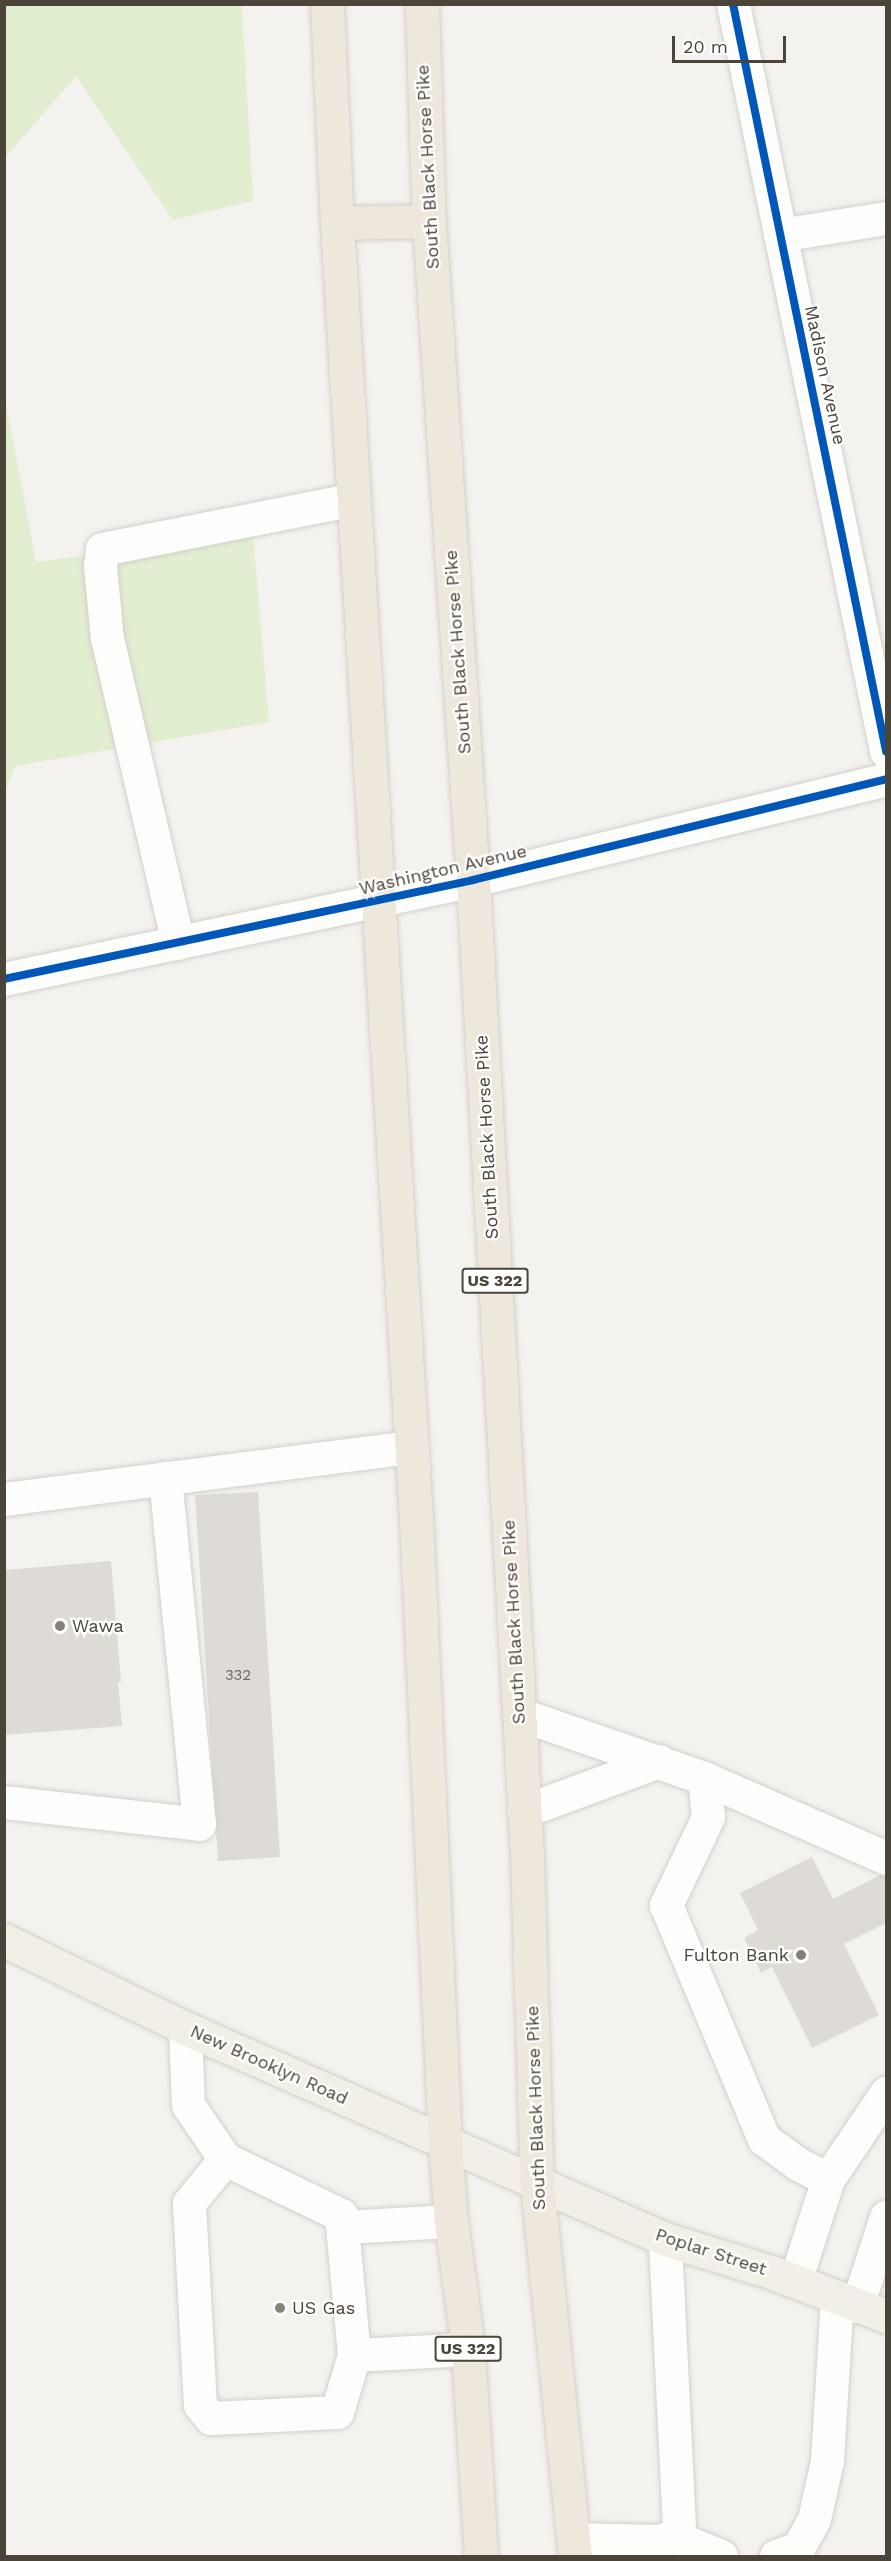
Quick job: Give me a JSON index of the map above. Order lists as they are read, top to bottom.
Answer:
{
  "streets": {
    "highway": ["South Black Horse Pike", "US 322"],
    "main road": ["New Brooklyn Road", "Poplar Street"],
    "street": ["Madison Avenue", "Washington Avenue"]
  },
  "crossings": [
    ["South Black Horse Pike", "Washington Avenue"],
    ["South Black Horse Pike", "New Brooklyn Road"],
    ["South Black Horse Pike", "Poplar Street"],
    ["Washington Avenue", "US 322"],
    ["US 322", "New Brooklyn Road"],
    ["New Brooklyn Road", "Poplar Street"]
  ],
  "places": ["Wawa", "Fulton Bank", "US Gas"],
  "house_numbers": ["332"],
  "scale_bar": "20 m"
}
